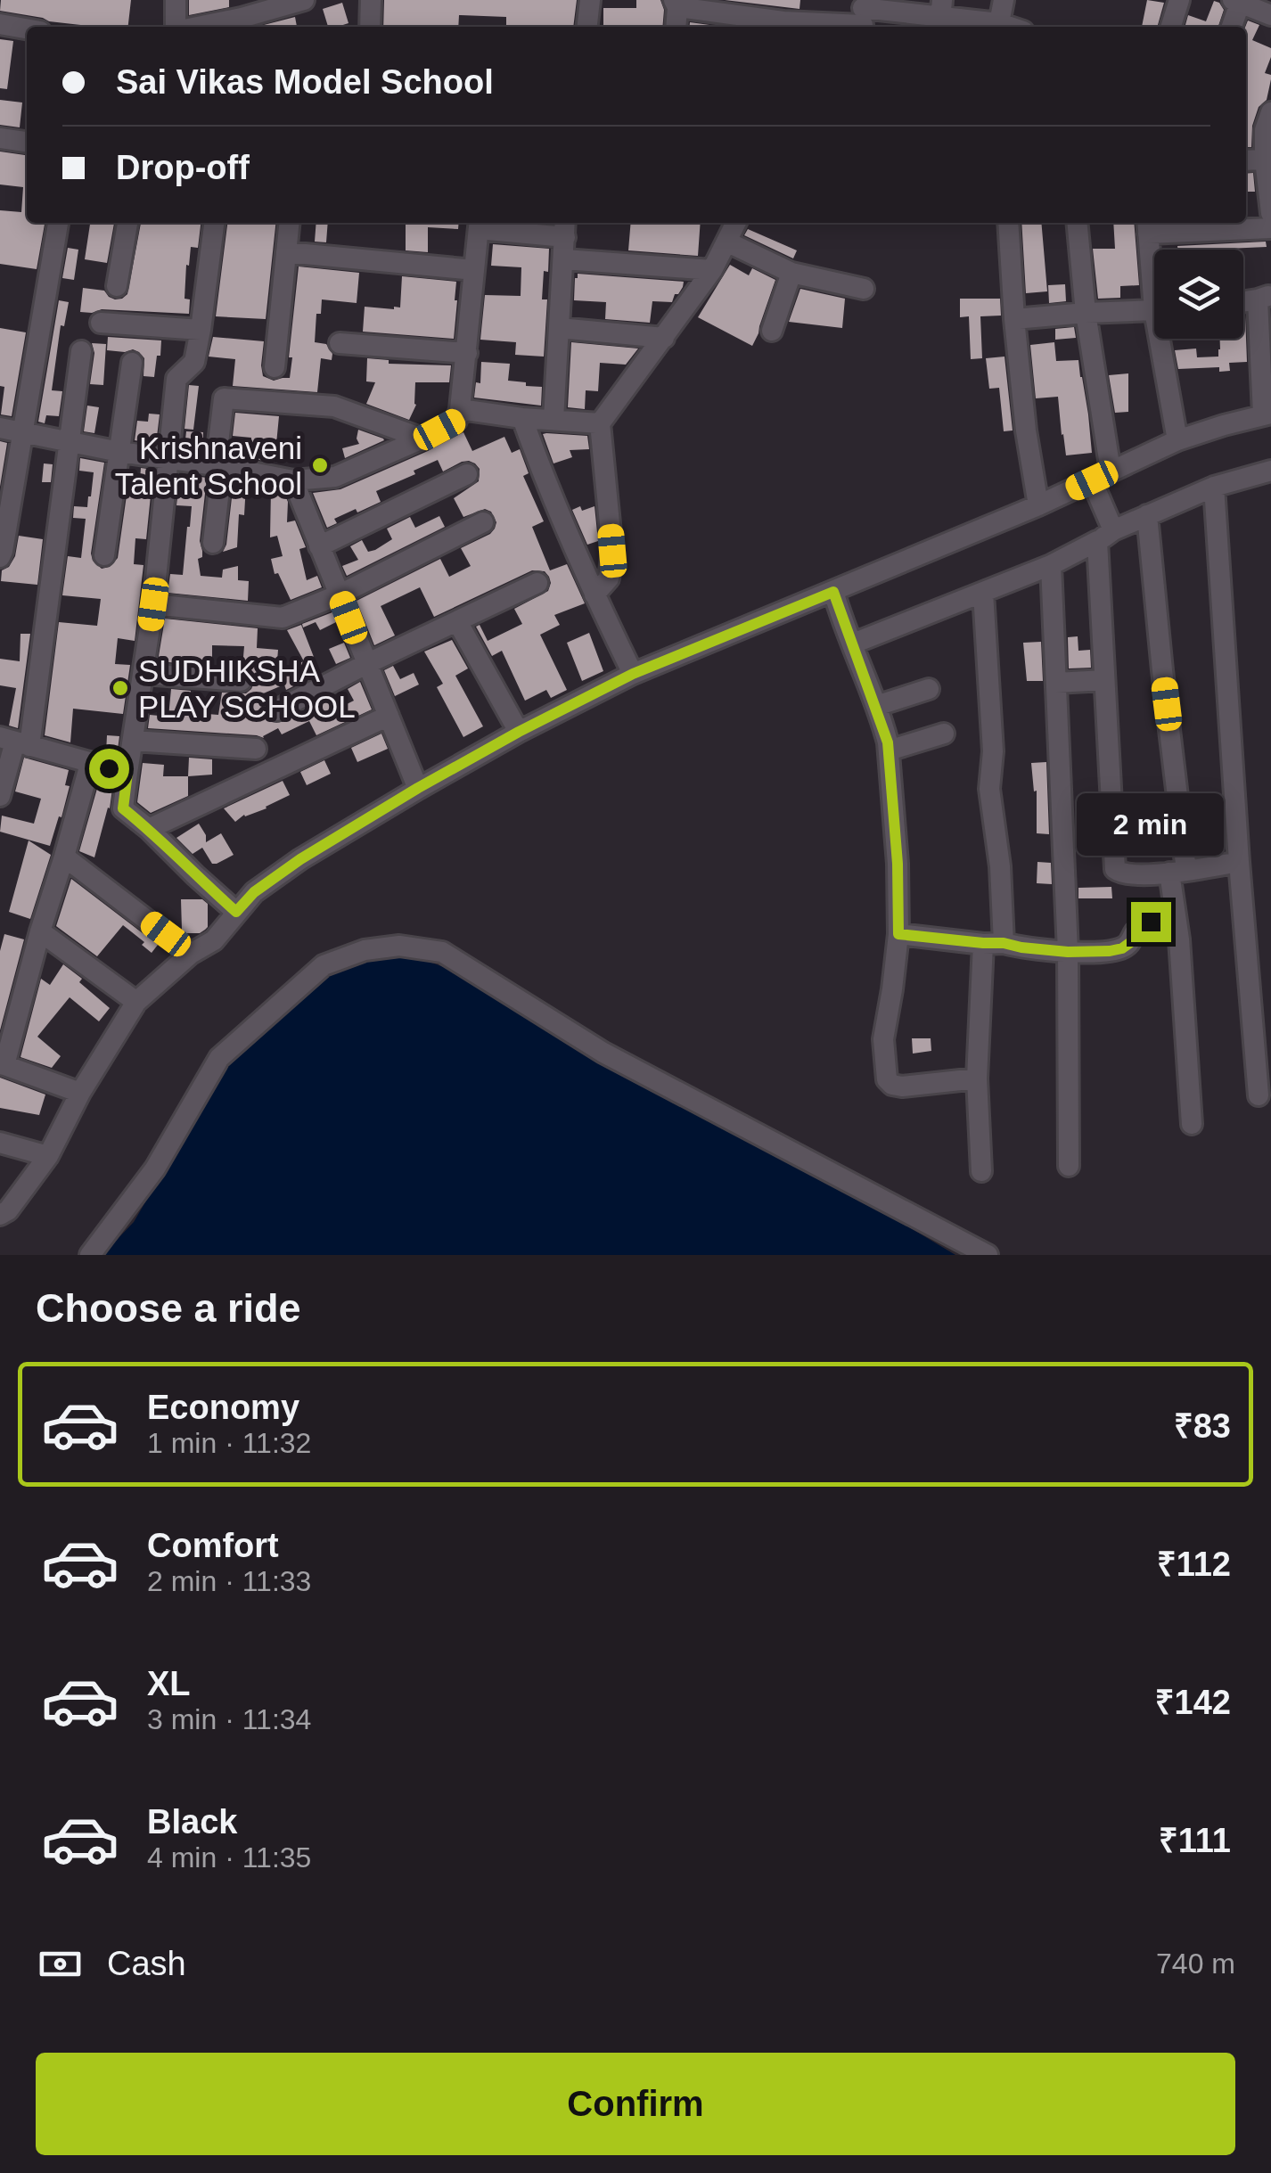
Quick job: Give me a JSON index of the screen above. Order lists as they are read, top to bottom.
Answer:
{
  "places": ["Krishnaveni Talent School", "SUDHIKSHA PLAY SCHOOL"],
  "page": {
    "banner": ["Sai Vikas Model School", "Drop-off"],
    "bubble": "2 min",
    "heading": "Choose a ride",
    "list": [
      {
        "name": "Economy",
        "note": "1 min · 11:32",
        "value": "₹83"
      },
      {
        "name": "Comfort",
        "note": "2 min · 11:33",
        "value": "₹112"
      },
      {
        "name": "XL",
        "note": "3 min · 11:34",
        "value": "₹142"
      },
      {
        "name": "Black",
        "note": "4 min · 11:35",
        "value": "₹111"
      }
    ],
    "pay": ["Cash", "740 m"],
    "buttons": "Confirm"
  }
}
